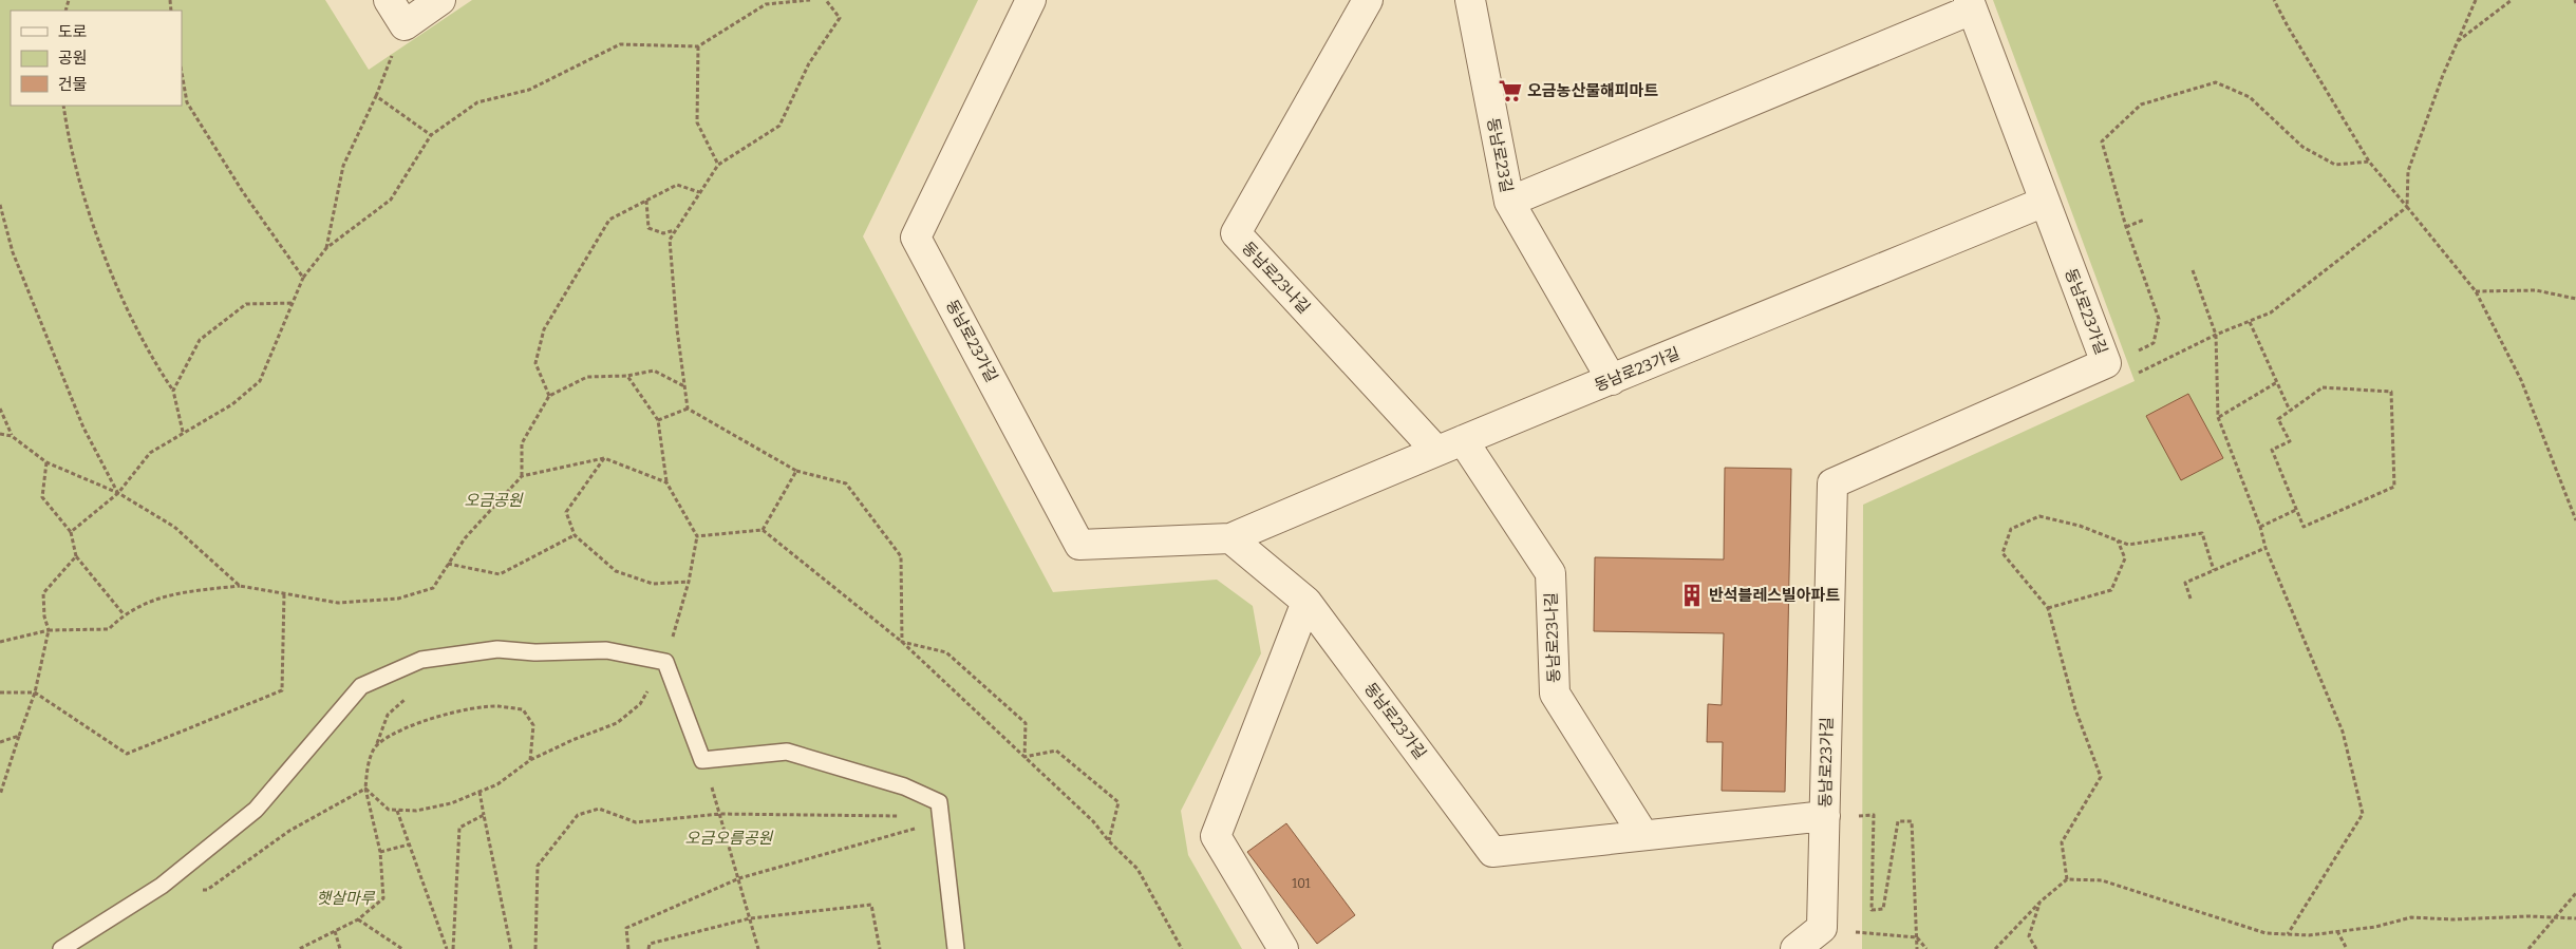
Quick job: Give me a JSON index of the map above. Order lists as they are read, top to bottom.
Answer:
{
  "streets": {
    "street": ["동남로23길", "동남로23나길", "동남로23가길"]
  },
  "crossings": [
    ["동남로23길", "동남로23가길"],
    ["동남로23나길", "동남로23가길"]
  ],
  "parks": ["오금공원", "오금오름공원", "햇살마루"],
  "places": {
    "supermarket": ["오금농산물해피마트"],
    "building": ["반석블레스빌아파트"]
  },
  "house_numbers": ["101"],
  "legend": ["도로", "공원", "건물"]
}
